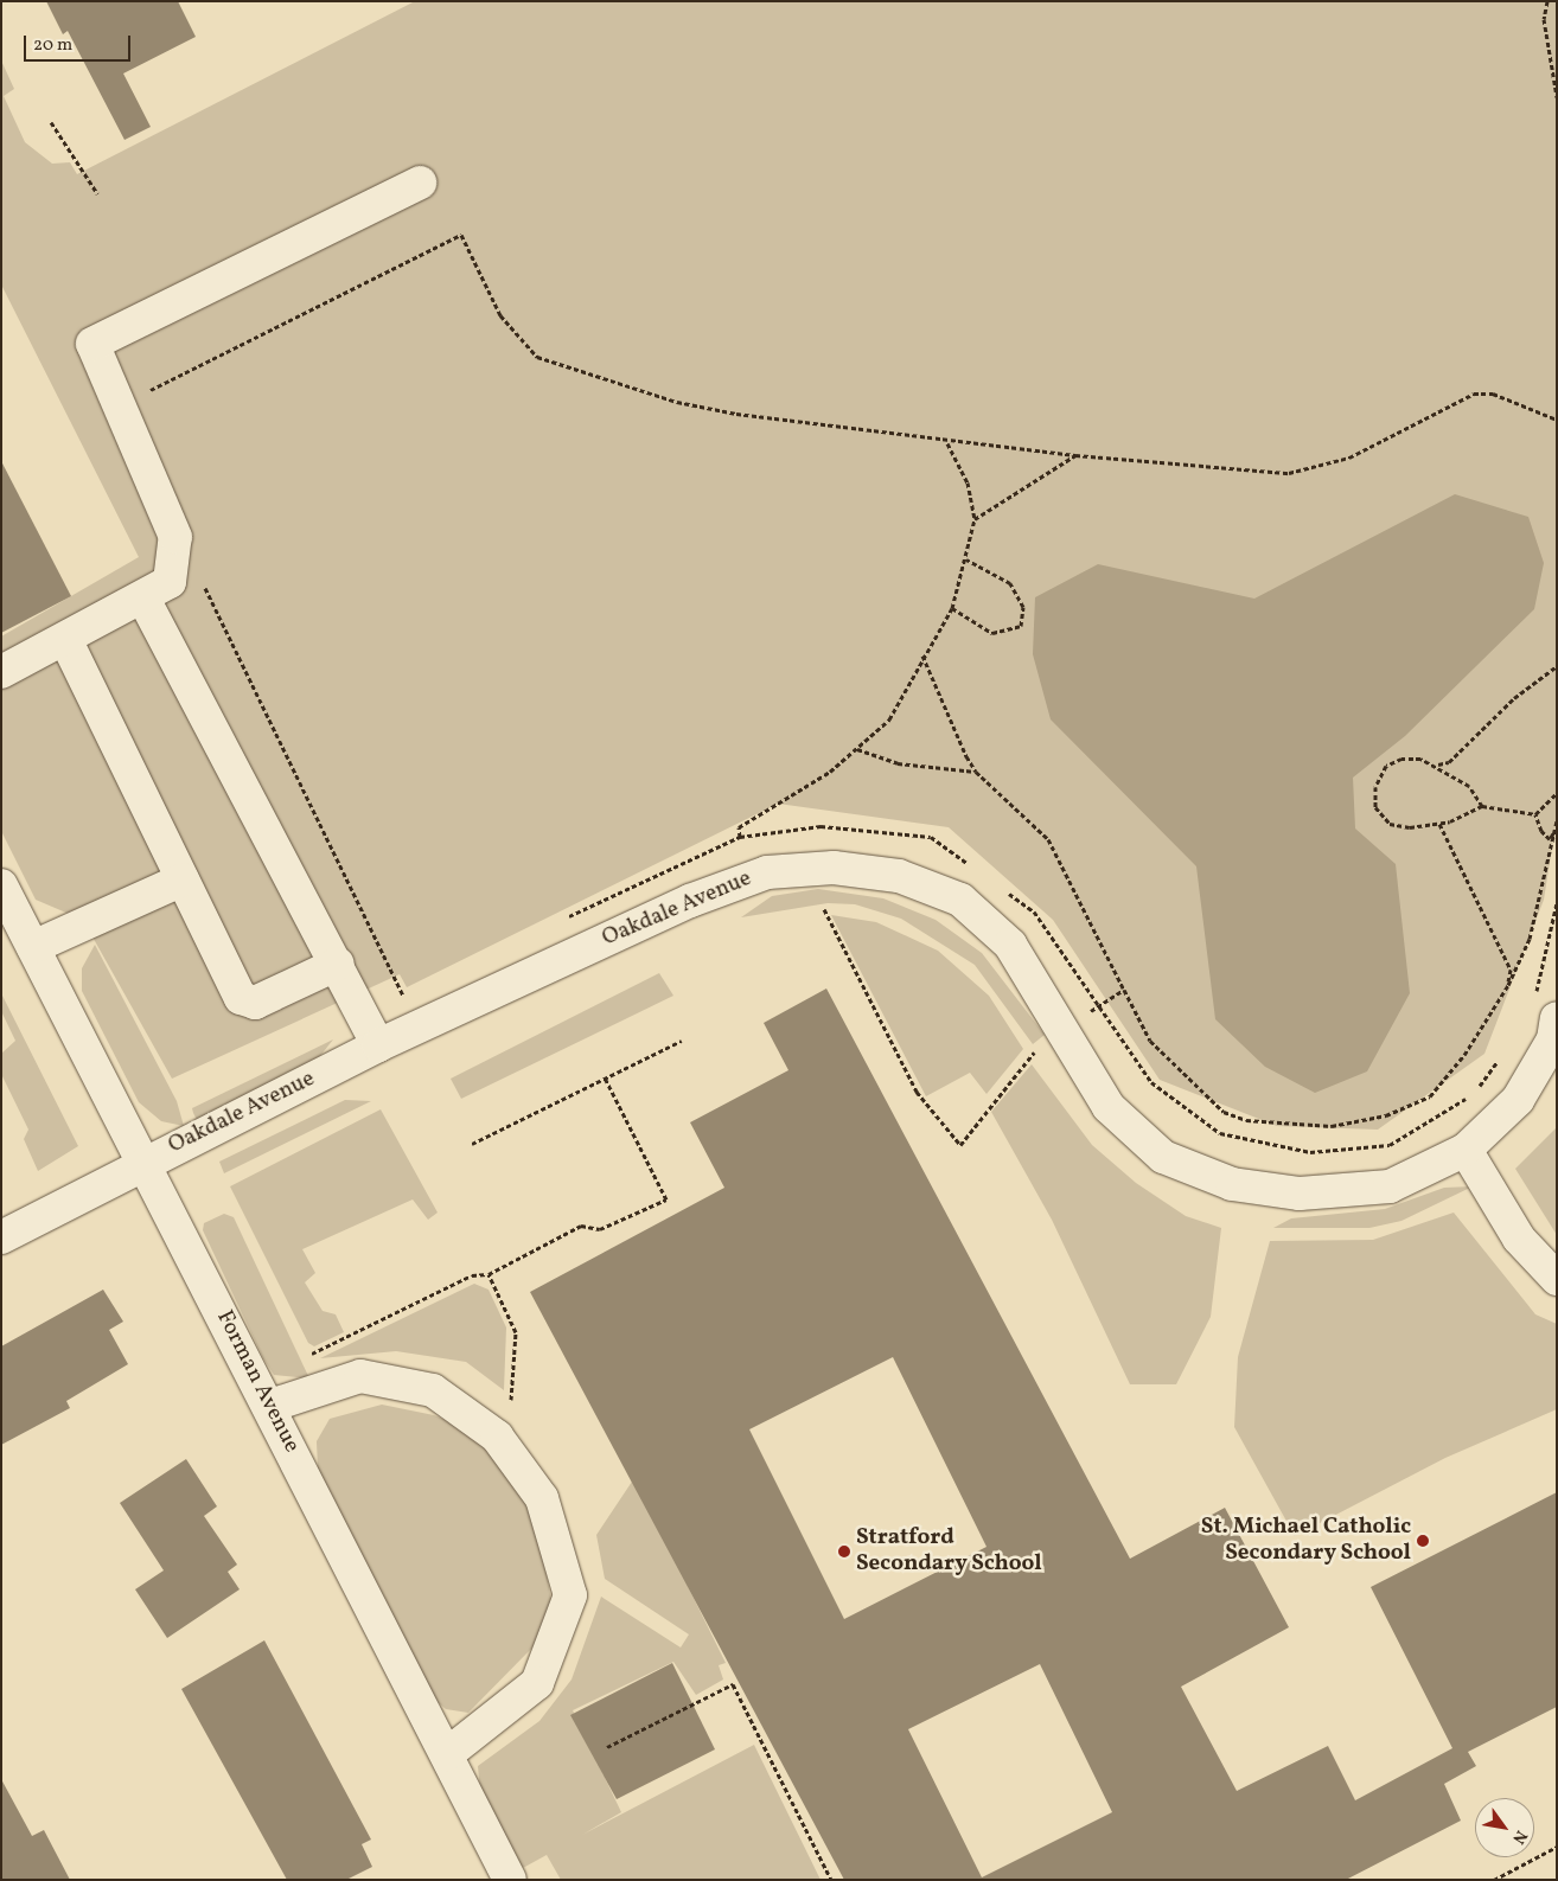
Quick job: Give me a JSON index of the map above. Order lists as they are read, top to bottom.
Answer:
{
  "streets": {
    "street": ["Oakdale Avenue", "Forman Avenue"]
  },
  "crossings": [
    ["Oakdale Avenue", "Forman Avenue"]
  ],
  "places": ["St. Michael Catholic Secondary School", "Stratford Secondary School"],
  "scale_bar": "20 m",
  "north": "bottom right"
}
